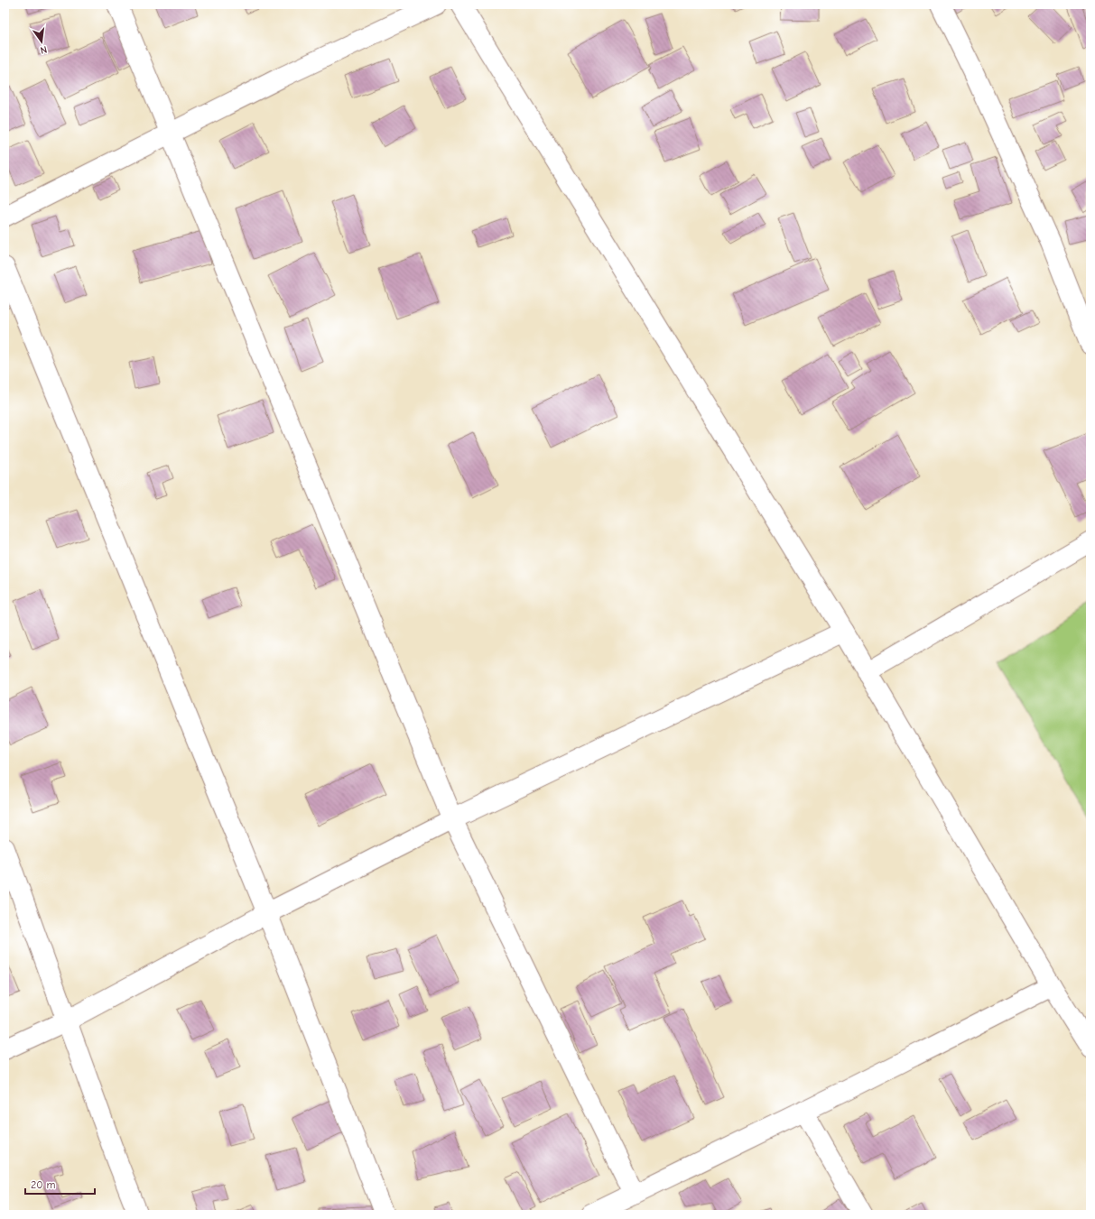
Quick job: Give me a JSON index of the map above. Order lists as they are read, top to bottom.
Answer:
{
  "scale_bar": "20 m",
  "north": "bottom"
}
